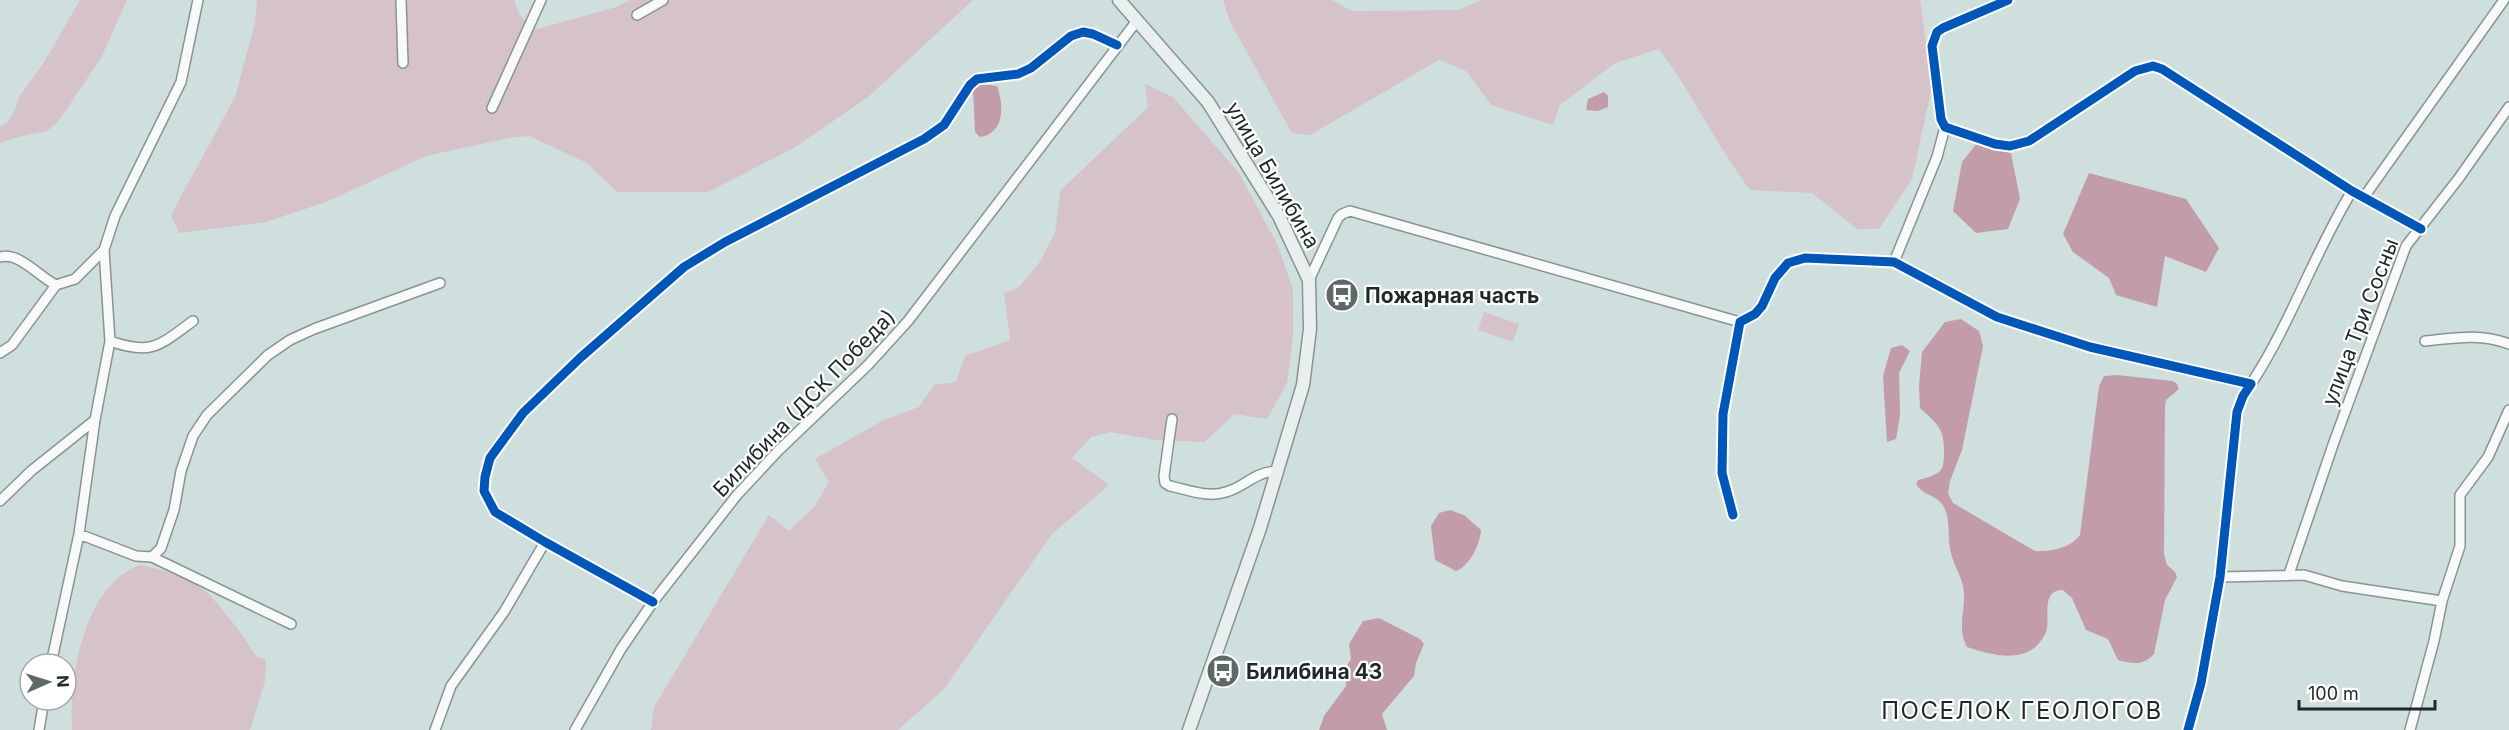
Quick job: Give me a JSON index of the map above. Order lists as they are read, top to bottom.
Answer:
{
  "streets": {
    "main road": ["улица Билибина"],
    "street": ["улица Три Сосны", "Билибина (ДСК Победа)"]
  },
  "crossings": [
    ["улица Билибина", "Билибина (ДСК Победа)"]
  ],
  "districts": ["ПОСЕЛОК ГЕОЛОГОВ"],
  "places": {
    "bus stop": ["Пожарная часть", "Билибина 43"]
  },
  "scale_bar": "100 m",
  "north": "right"
}
